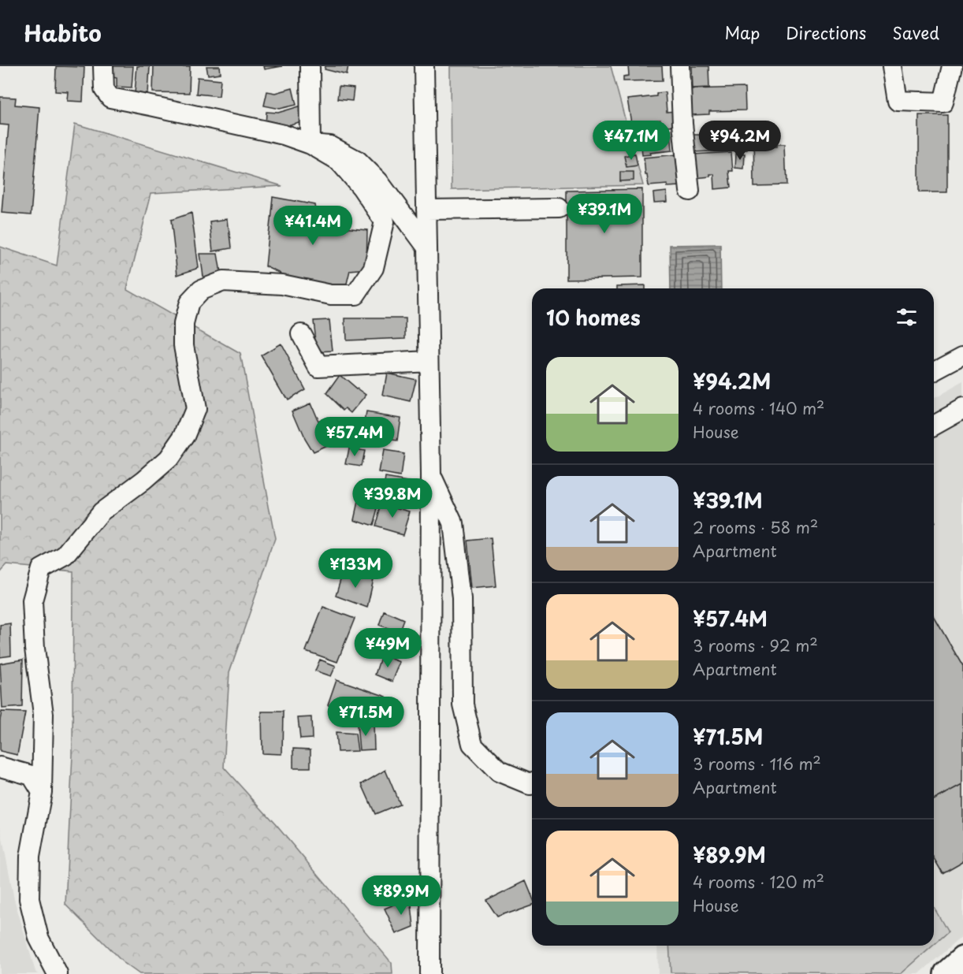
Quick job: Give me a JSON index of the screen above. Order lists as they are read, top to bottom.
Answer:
{
  "page": {
    "header": "Habito",
    "nav": ["Map", "Directions", "Saved"],
    "price": [
      "¥47.1M",
      "¥94.2M",
      "¥39.1M",
      "¥41.4M",
      "¥57.4M",
      "¥39.8M",
      "¥133M",
      "¥49M",
      "¥71.5M",
      "¥89.9M"
    ],
    "heading": "10 homes",
    "list": [
      {
        "name": "¥94.2M",
        "note": "4 rooms · 140 m² · House"
      },
      {
        "name": "¥39.1M",
        "note": "2 rooms · 58 m² · Apartment"
      },
      {
        "name": "¥57.4M",
        "note": "3 rooms · 92 m² · Apartment"
      },
      {
        "name": "¥71.5M",
        "note": "3 rooms · 116 m² · Apartment"
      },
      {
        "name": "¥89.9M",
        "note": "4 rooms · 120 m² · House"
      }
    ]
  }
}
